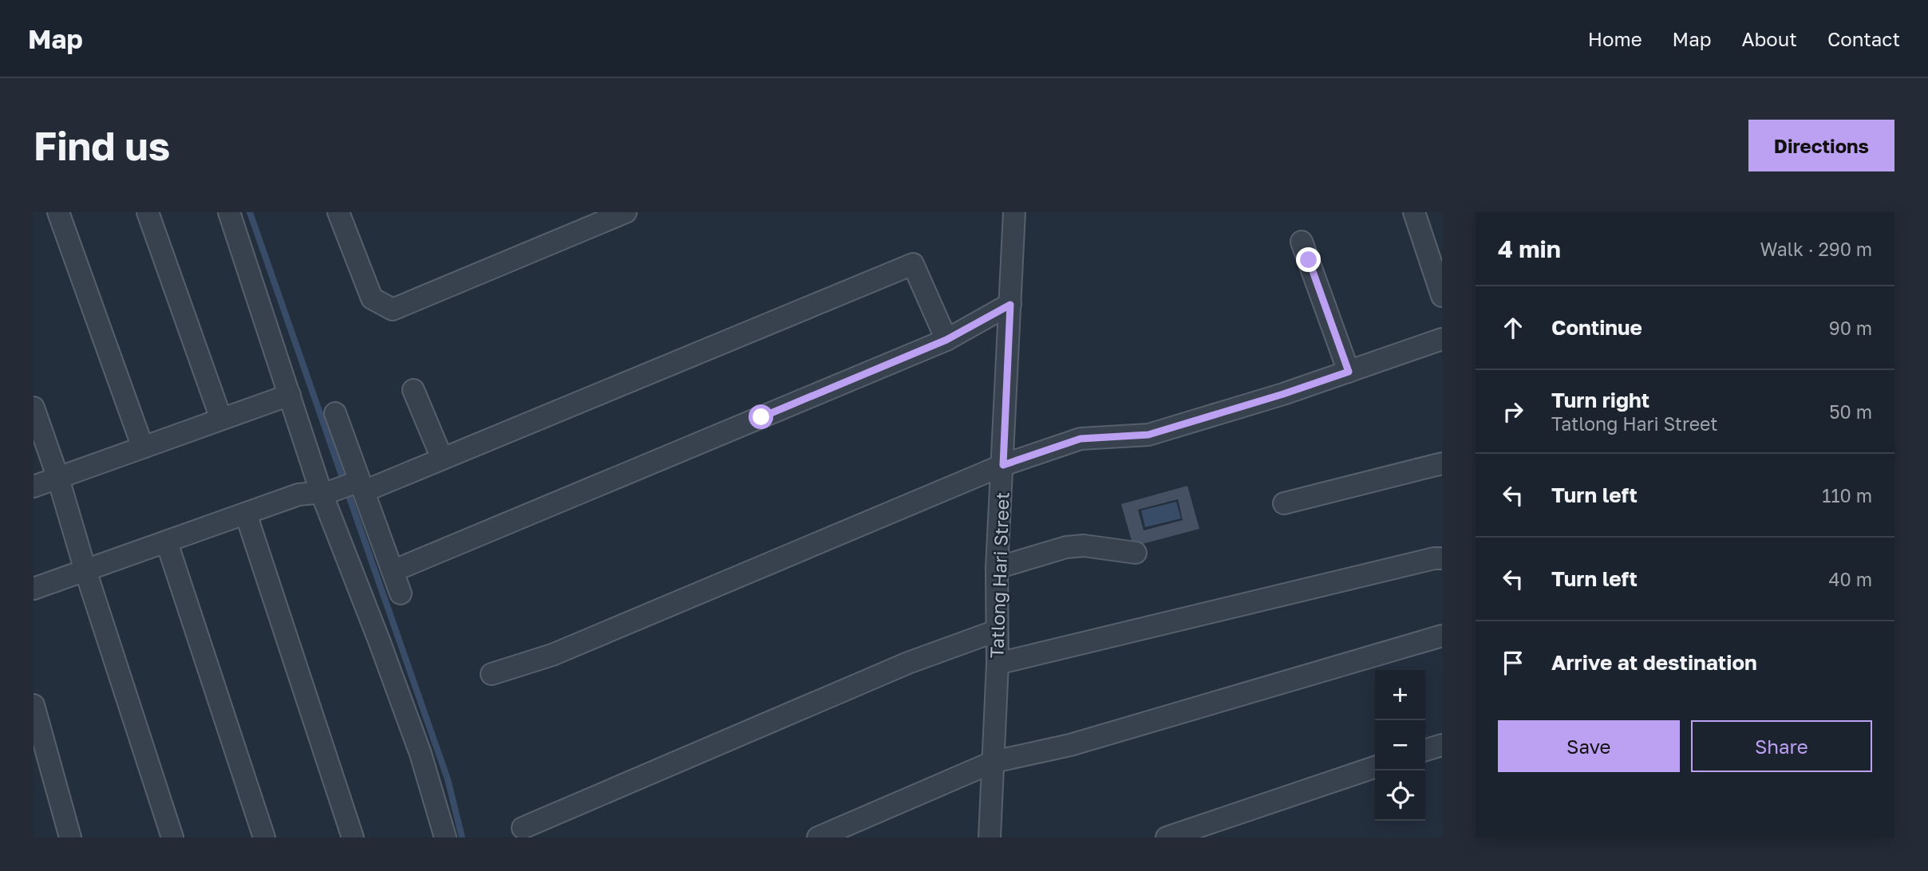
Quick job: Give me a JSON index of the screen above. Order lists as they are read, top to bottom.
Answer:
{
  "streets": {
    "street": ["Tatlong Hari Street"]
  },
  "page": {
    "header": "Map",
    "nav": [
      "Home",
      "Map",
      "About",
      "Contact"
    ],
    "buttons": [
      "Directions",
      ["Save", "Share"]
    ],
    "title": "Find us",
    "heading": ["4 min", "Walk · 290 m"],
    "list": [
      ["Continue", "90 m"],
      ["Turn right", "Tatlong Hari Street", "50 m"],
      ["Turn left", "110 m"],
      ["Turn left", "40 m"],
      "Arrive at destination"
    ],
    "map_buttons": ["+", "−"]
  }
}
